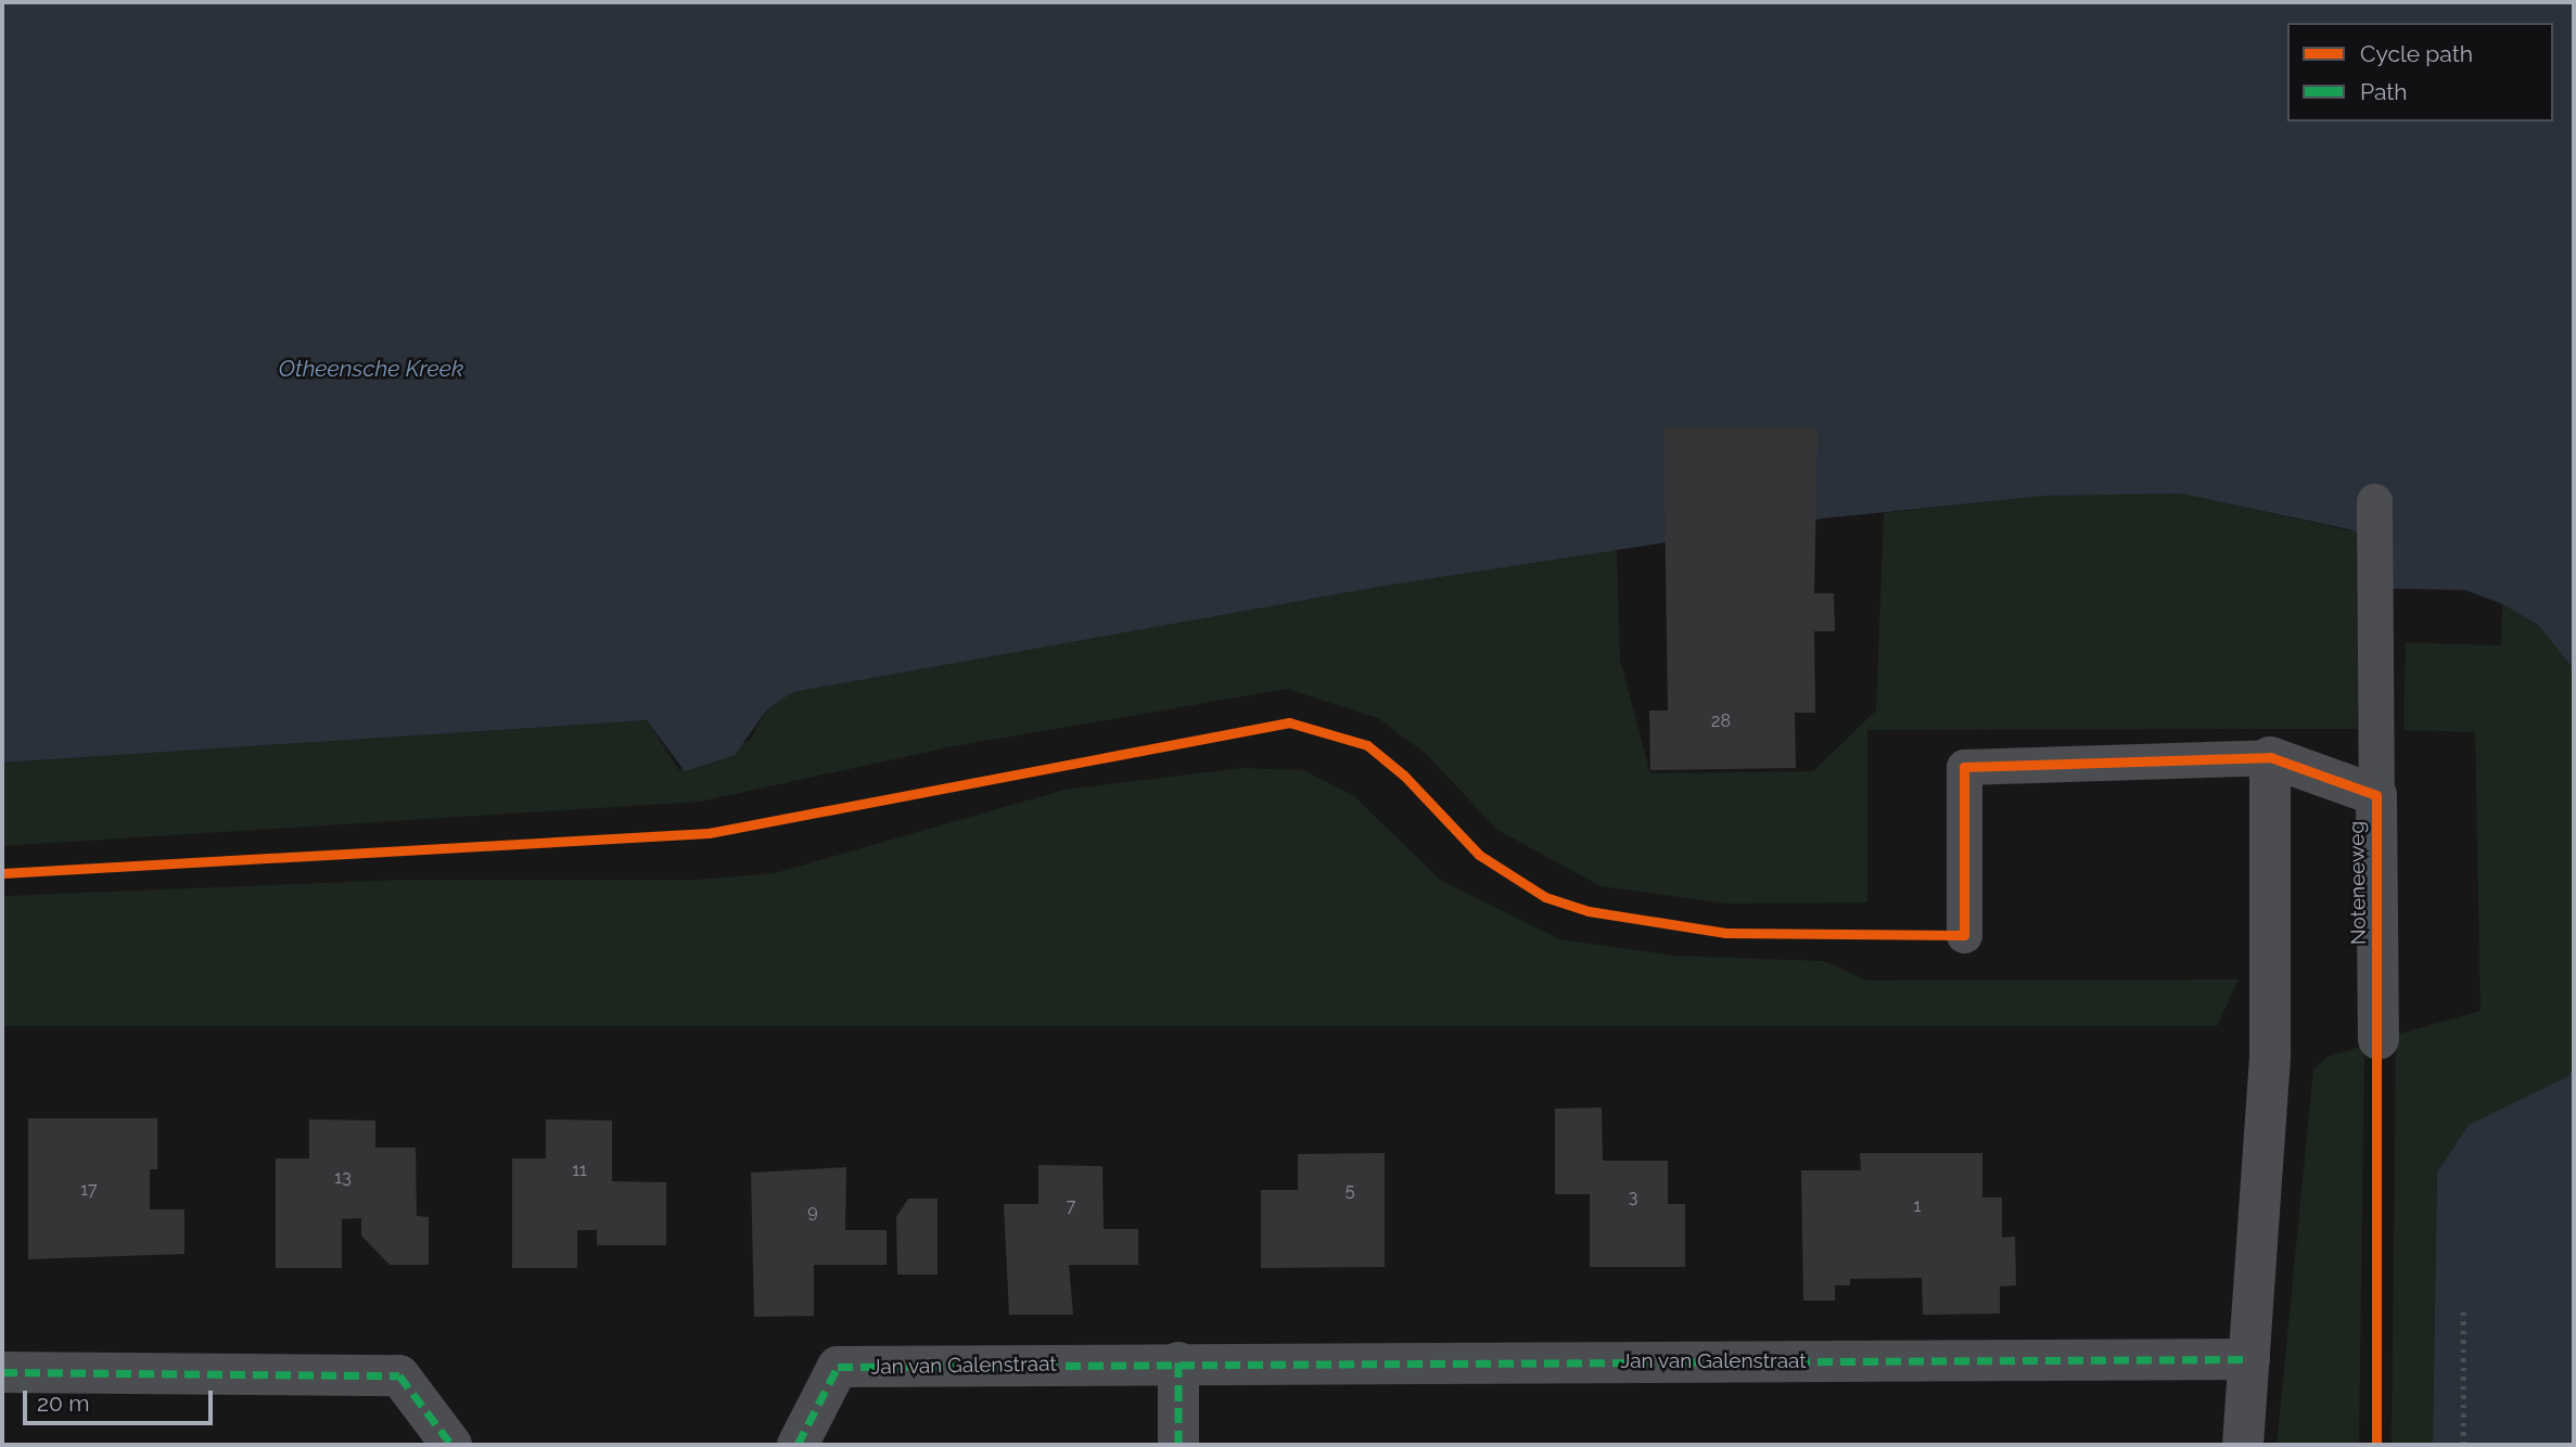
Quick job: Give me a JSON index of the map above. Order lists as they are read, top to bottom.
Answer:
{
  "streets": {
    "street": ["Noteneeweg", "Jan van Galenstraat"]
  },
  "water": ["Otheensche Kreek"],
  "house_numbers": [
    "28",
    "11",
    "13",
    "17",
    "5",
    "3",
    "7",
    "1",
    "9"
  ],
  "legend": ["Cycle path", "Path"],
  "scale_bar": "20 m"
}
